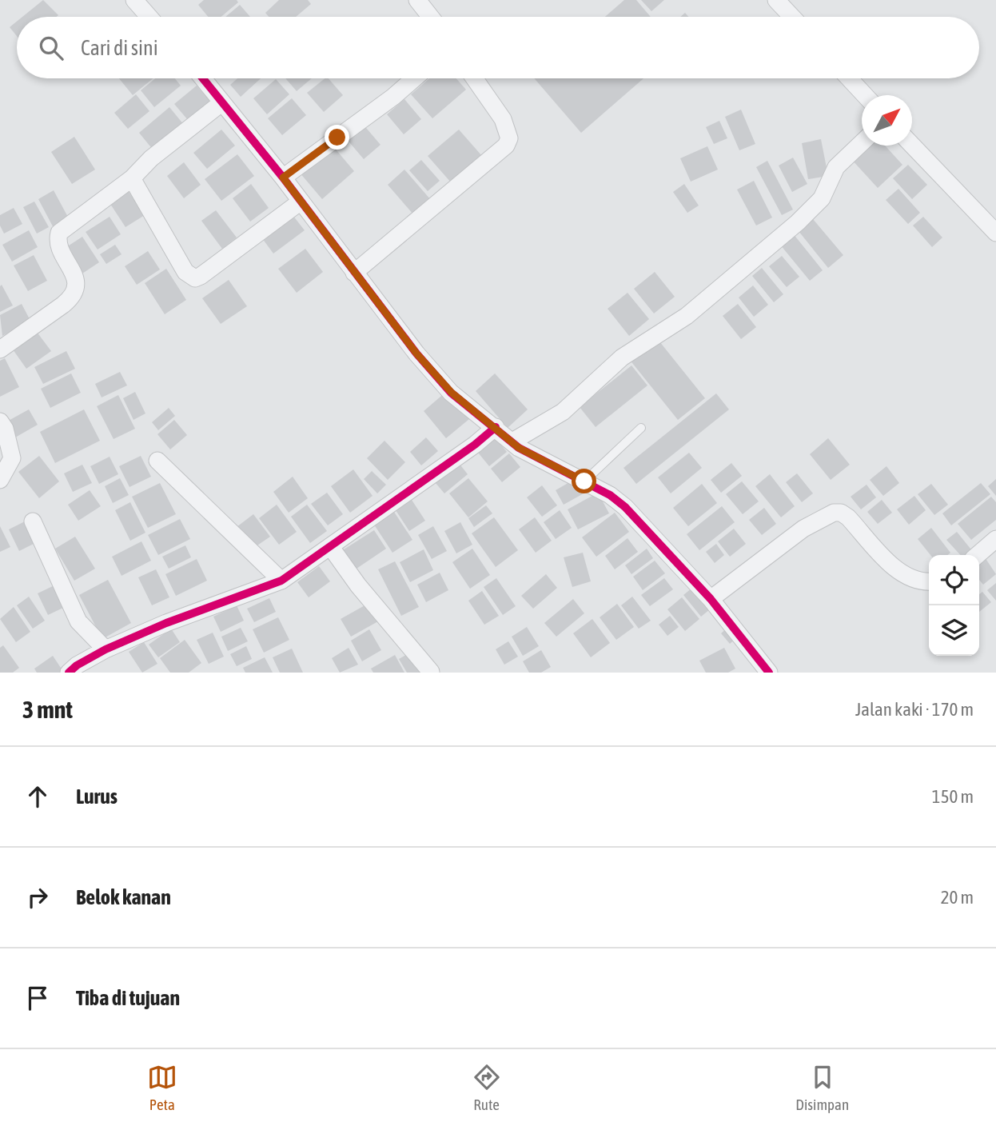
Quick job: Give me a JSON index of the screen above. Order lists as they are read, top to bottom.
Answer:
{
  "north": "top right",
  "page": {
    "search": "Cari di sini",
    "heading": ["3 mnt", "Jalan kaki · 170 m"],
    "list": [
      ["Lurus", "150 m"],
      ["Belok kanan", "20 m"],
      "Tiba di tujuan"
    ],
    "nav": ["Peta", "Rute", "Disimpan"]
  }
}
